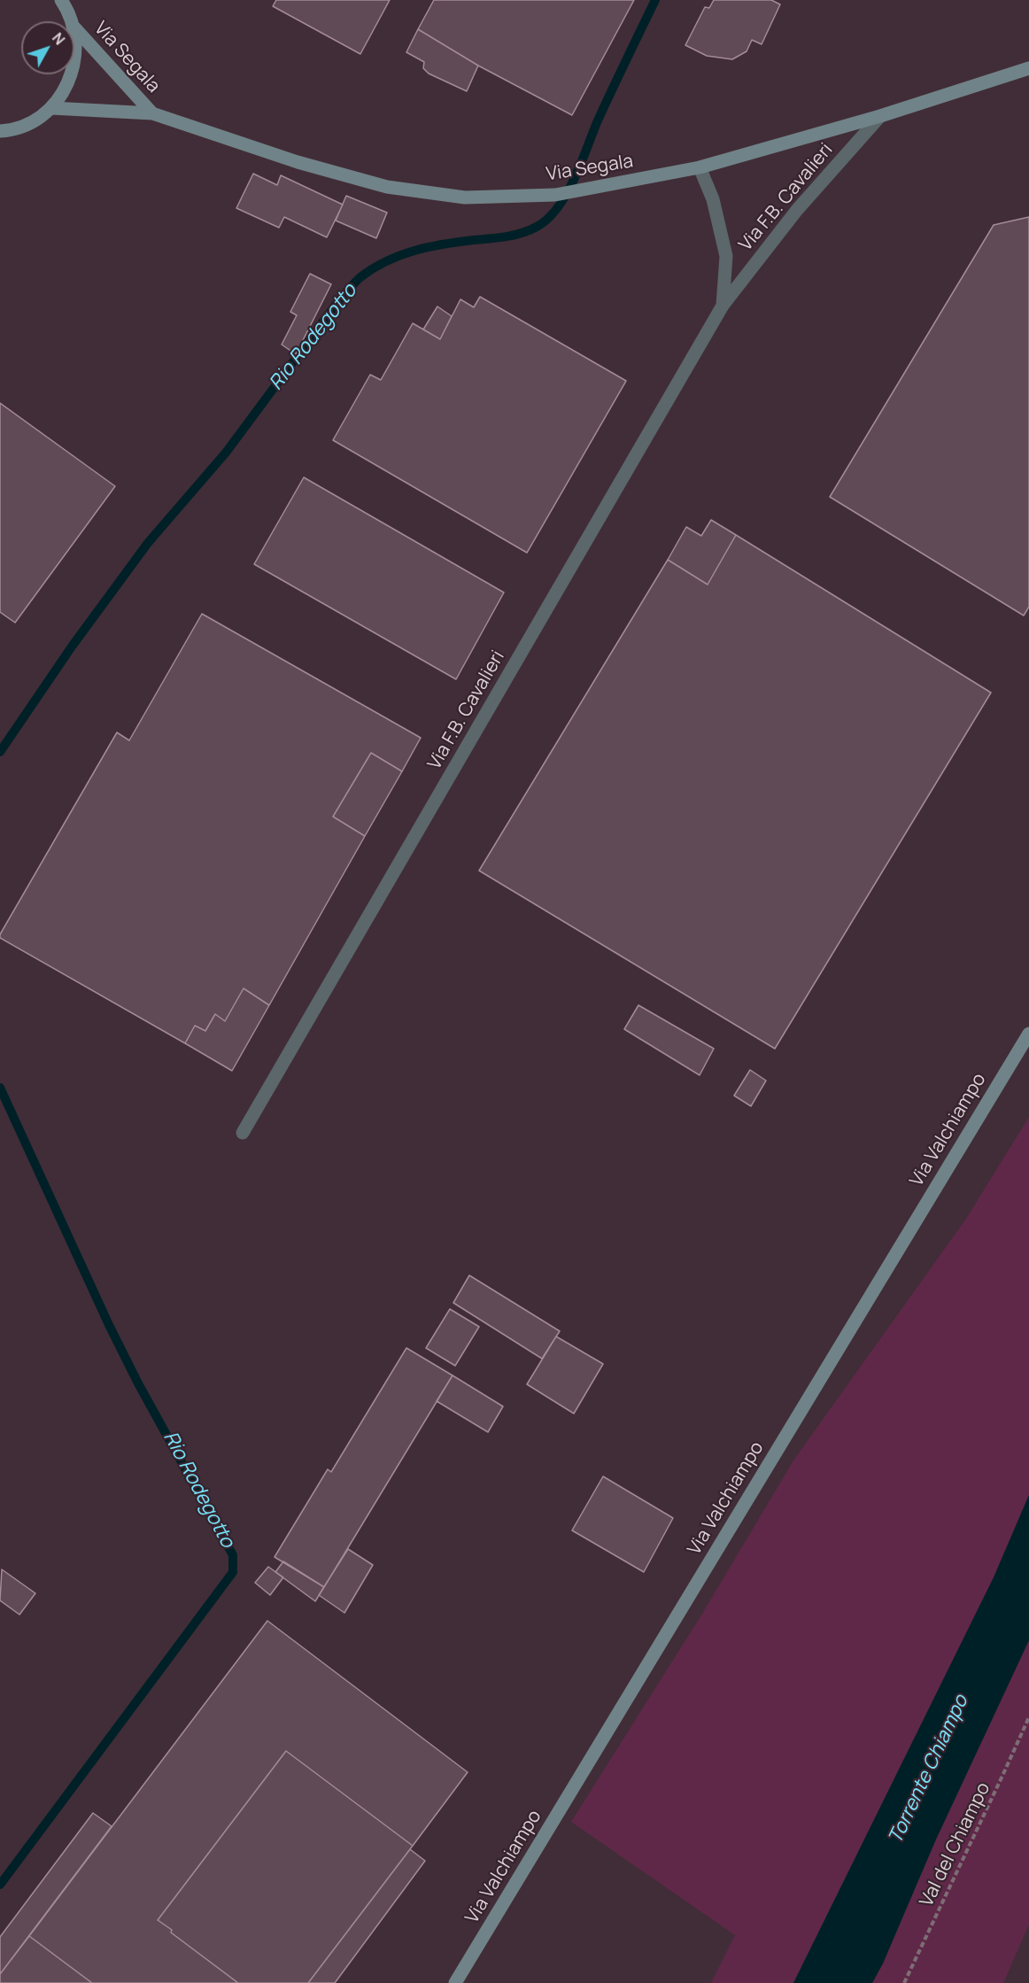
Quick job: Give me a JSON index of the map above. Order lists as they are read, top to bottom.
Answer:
{
  "streets": {
    "street": ["Via Segala", "Via F.B. Cavalieri", "Via Valchiampo"],
    "path": ["Val del Chiampo"]
  },
  "crossings": [
    ["Via Segala", "Via F.B. Cavalieri"]
  ],
  "water": ["Rio Rodegotto", "Torrente Chiampo"],
  "north": "top right"
}
